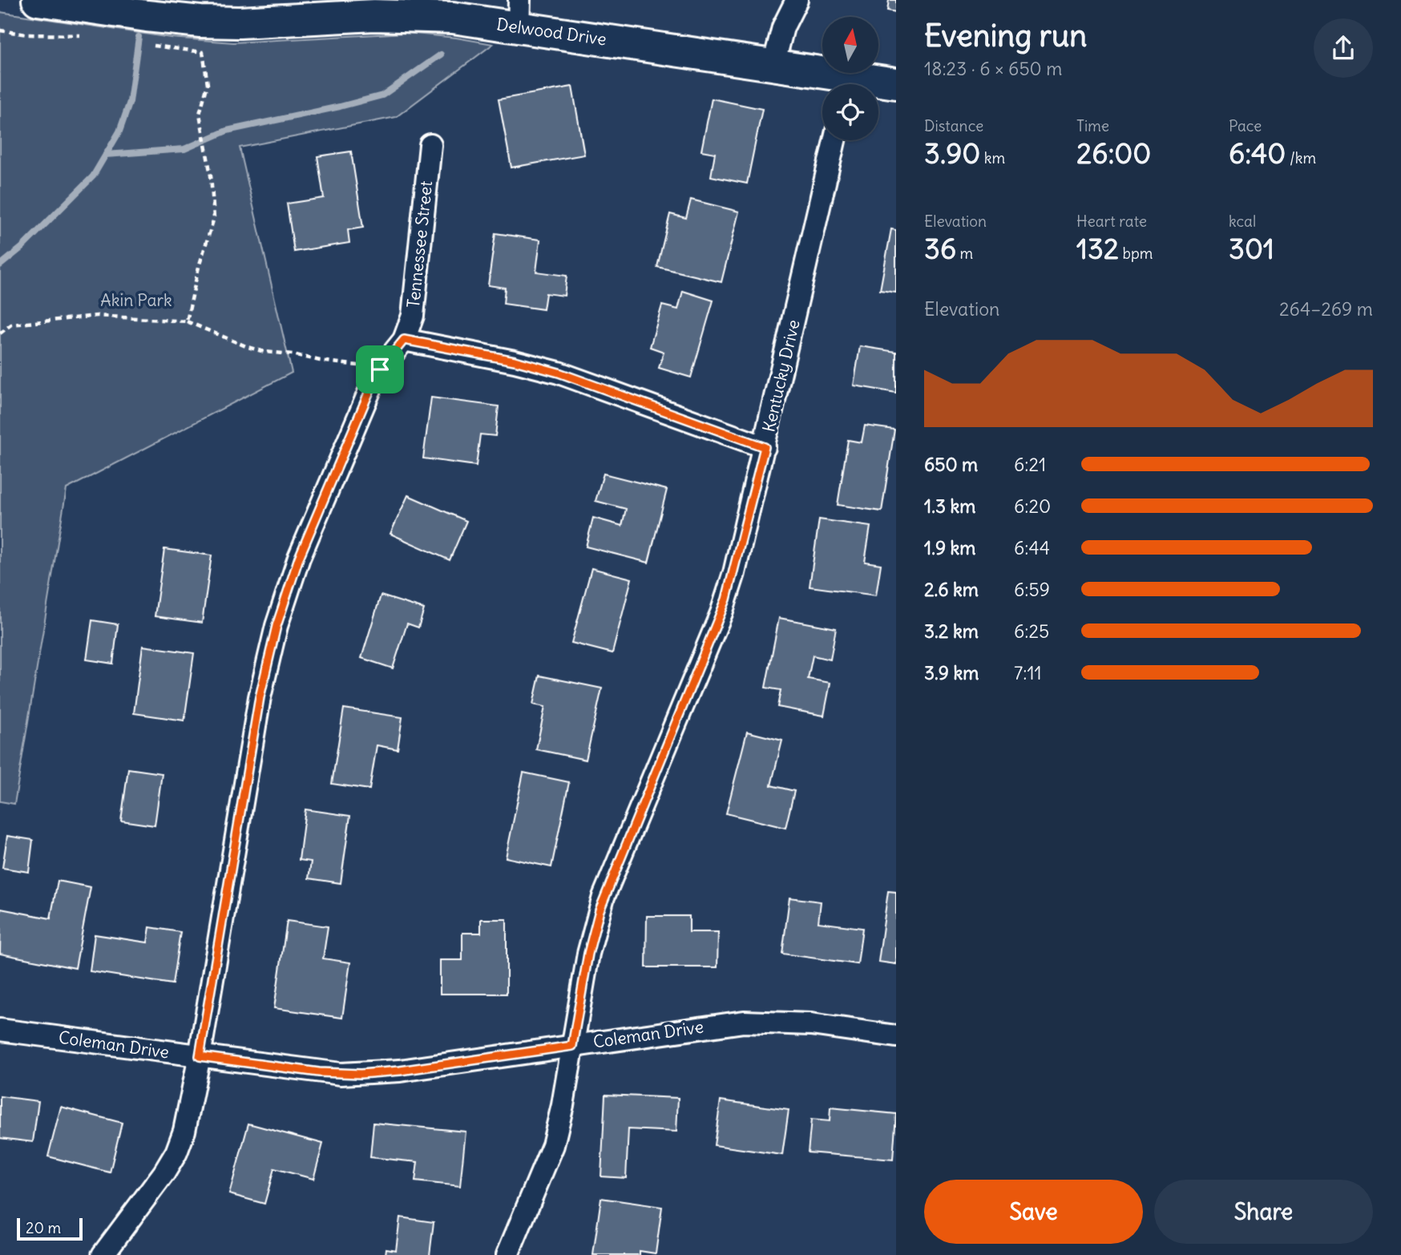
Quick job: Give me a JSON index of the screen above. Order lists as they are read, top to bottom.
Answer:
{
  "streets": {
    "street": [
      "Delwood Drive",
      "Tennessee Street",
      "Kentucky Drive",
      "Coleman Drive"
    ]
  },
  "crossings": [
    ["Tennessee Street", "Coleman Drive"],
    ["Kentucky Drive", "Coleman Drive"]
  ],
  "parks": ["Akin Park"],
  "scale_bar": "20 m",
  "north": "top",
  "page": {
    "heading": ["Evening run", "18:23 · 6 × 650 m"],
    "stats": [
      ["Distance", "3.90 km"],
      ["Time", "26:00"],
      ["Pace", "6:40 /km"],
      ["Elevation", "36 m"],
      ["Heart rate", "132 bpm"],
      ["kcal", "301"]
    ],
    "chart": ["Elevation", "264–269 m"],
    "list": [
      {
        "name": "650 m",
        "note": "6:21"
      },
      {
        "name": "1.3 km",
        "note": "6:20"
      },
      {
        "name": "1.9 km",
        "note": "6:44"
      },
      {
        "name": "2.6 km",
        "note": "6:59"
      },
      {
        "name": "3.2 km",
        "note": "6:25"
      },
      {
        "name": "3.9 km",
        "note": "7:11"
      }
    ],
    "buttons": ["Save", "Share"],
    "scale": "20 m"
  }
}
